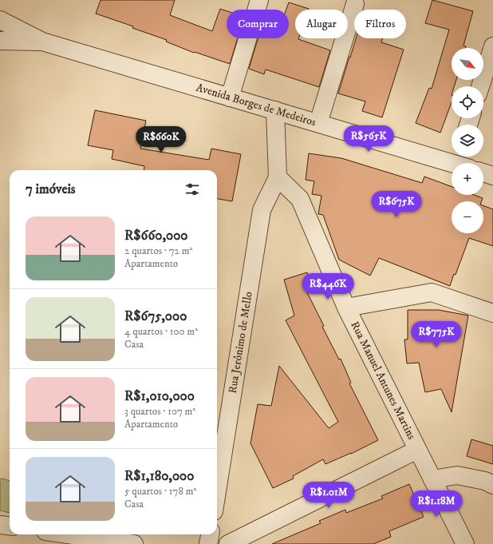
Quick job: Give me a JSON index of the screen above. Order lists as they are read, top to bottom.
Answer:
{
  "streets": {
    "street": ["Avenida Borges de Medeiros", "Rua Jerônimo de Mello", "Rua Manuel Antunes Martins"]
  },
  "crossings": [
    ["Rua Jerônimo de Mello", "Rua Manuel Antunes Martins"]
  ],
  "north": "bottom right",
  "page": {
    "chip": ["Comprar", "Alugar", "Filtros"],
    "map_buttons": ["+", "−"],
    "price": [
      "R$565K",
      "R$660K",
      "R$675K",
      "R$446K",
      "R$775K",
      "R$1.01M",
      "R$1.18M"
    ],
    "heading": "7 imóveis",
    "list": [
      {
        "name": "R$660,000",
        "note": "2 quartos · 72 m² · Apartamento"
      },
      {
        "name": "R$675,000",
        "note": "4 quartos · 100 m² · Casa"
      },
      {
        "name": "R$1,010,000",
        "note": "3 quartos · 107 m² · Apartamento"
      },
      {
        "name": "R$1,180,000",
        "note": "5 quartos · 178 m² · Casa"
      }
    ]
  }
}
